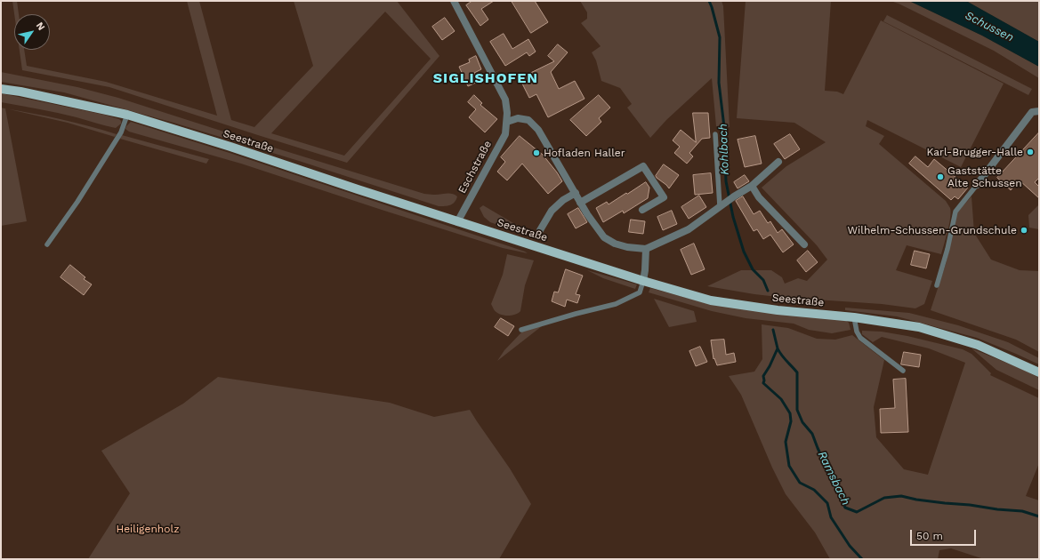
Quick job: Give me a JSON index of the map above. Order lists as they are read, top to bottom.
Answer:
{
  "streets": {
    "main road": ["Seestraße"],
    "street": ["Eschstraße"]
  },
  "crossings": [
    ["Seestraße", "Eschstraße"]
  ],
  "districts": ["SIGLISHOFEN"],
  "water": ["Schussen", "Kohlbach", "Ramsbach"],
  "parks": ["Heiligenholz"],
  "places": [
    "Karl-Brugger-Halle",
    "Hofladen Haller",
    "Gaststätte Alte Schussen",
    "Wilhelm-Schussen-Grundschule"
  ],
  "scale_bar": "50 m",
  "north": "top right"
}
